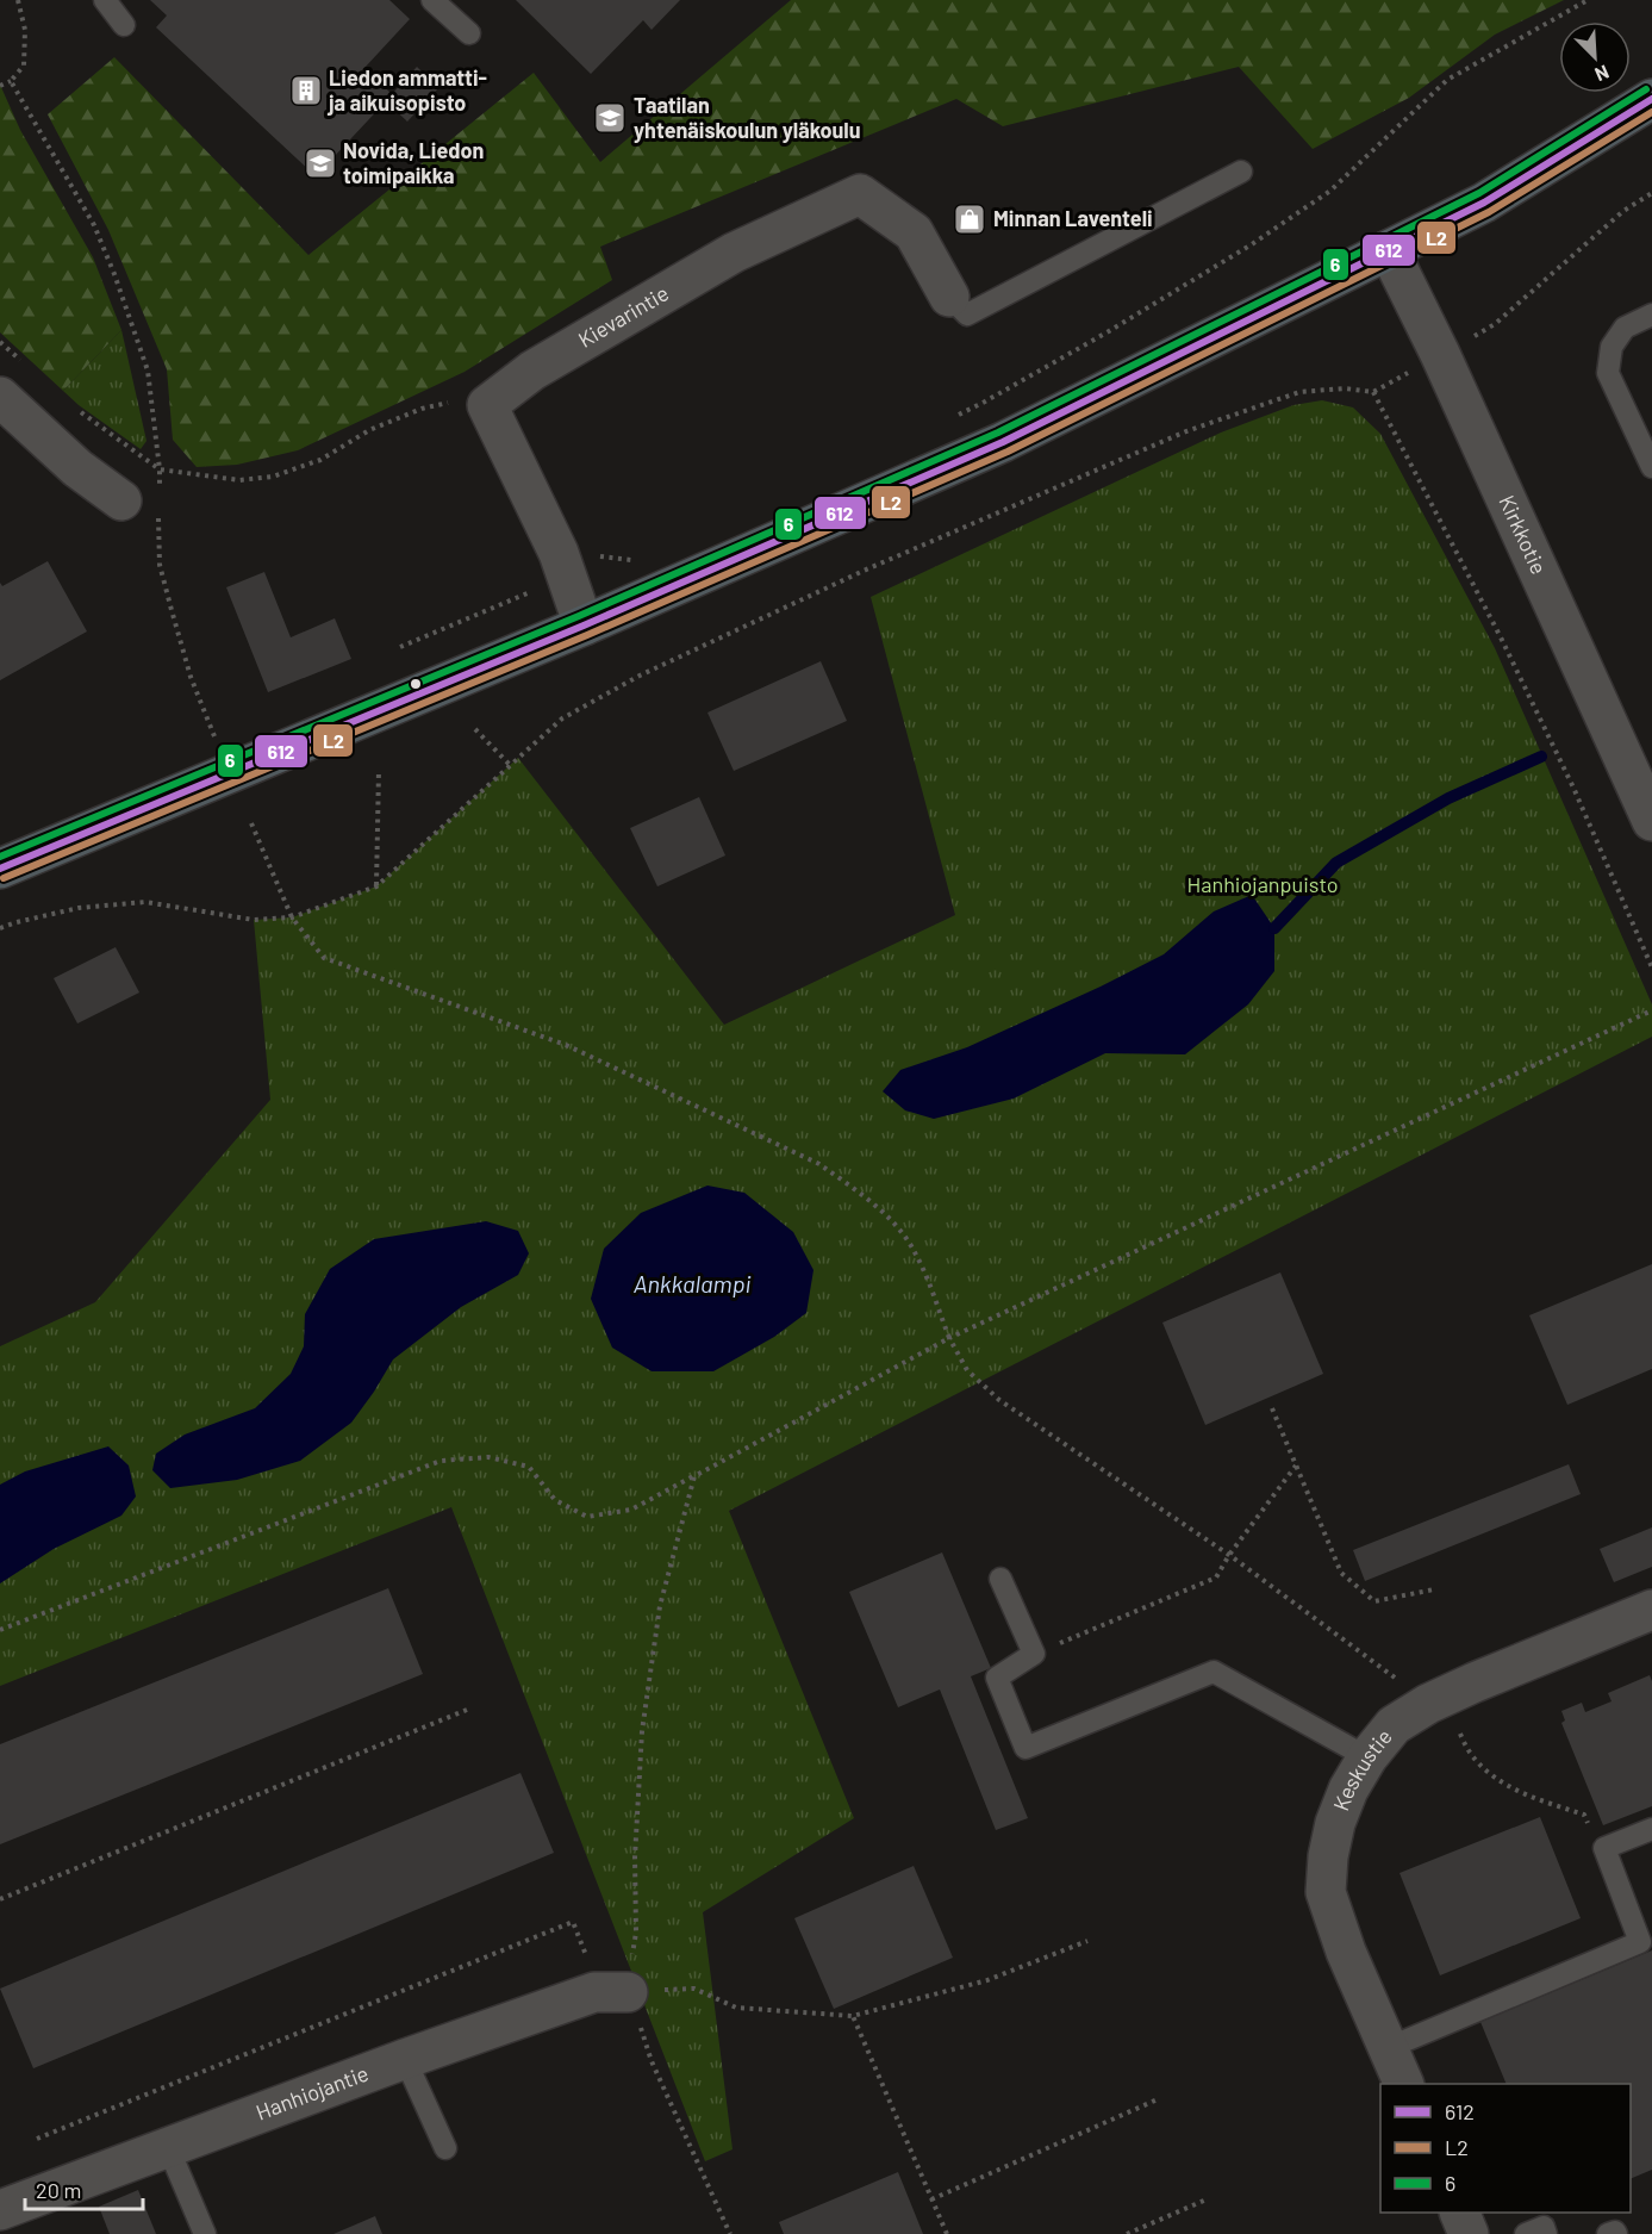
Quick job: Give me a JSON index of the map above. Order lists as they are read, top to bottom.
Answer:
{
  "streets": {
    "street": [
      "Kievarintie",
      "Kirkkotie",
      "Keskustie",
      "Hanhiojantie"
    ]
  },
  "water": ["Ankkalampi"],
  "parks": ["Hanhiojanpuisto"],
  "places": {
    "building": ["Liedon ammatti- ja aikuisopisto"],
    "school or university": ["Taatilan yhtenäiskoulun yläkoulu", "Novida, Liedon toimipaikka"],
    "shop": ["Minnan Laventeli"]
  },
  "lines": ["transit line 6", "transit line 612", "transit line L2"],
  "legend": ["612", "L2", "6"],
  "scale_bar": "20 m",
  "north": "bottom right"
}
